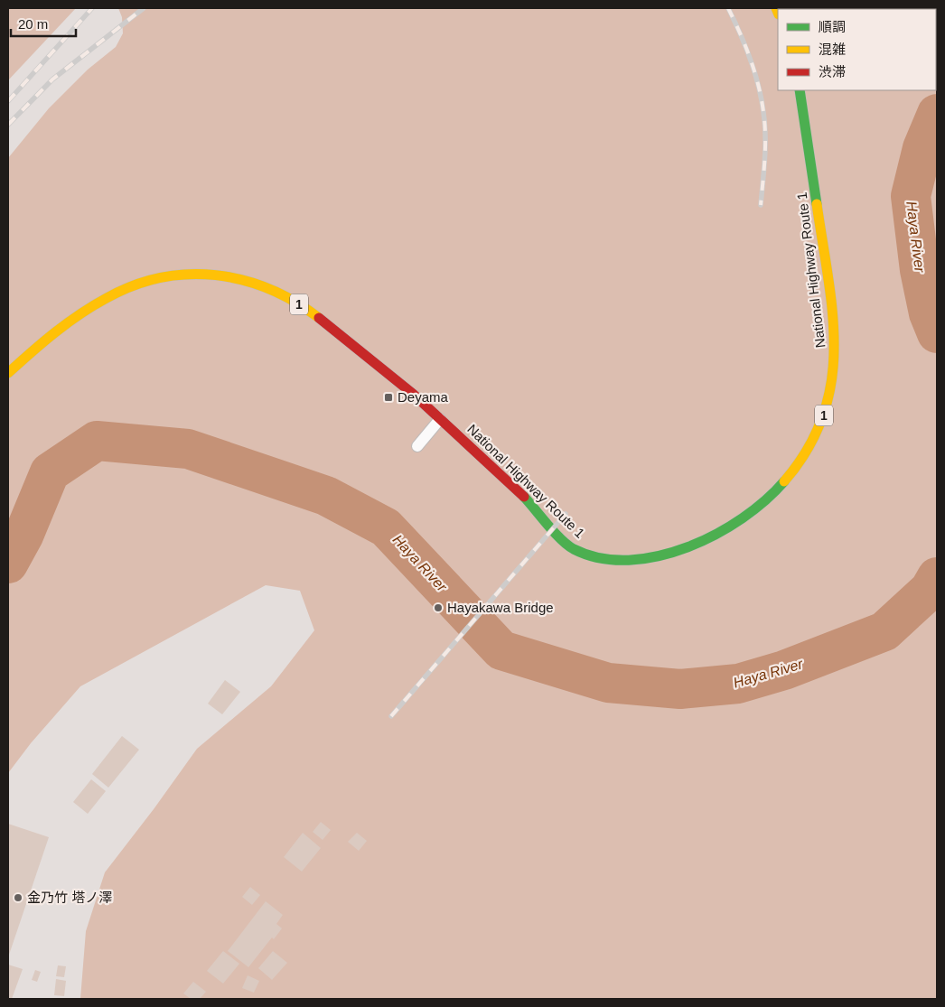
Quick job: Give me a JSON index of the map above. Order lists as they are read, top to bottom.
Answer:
{
  "streets": {
    "highway": ["National Highway Route 1", "1"]
  },
  "water": ["Haya River"],
  "places": {
    "transit": ["Deyama"],
    "other": ["Hayakawa Bridge", "金乃竹 塔ノ澤"]
  },
  "legend": ["順調", "混雑", "渋滞"],
  "scale_bar": "20 m"
}
